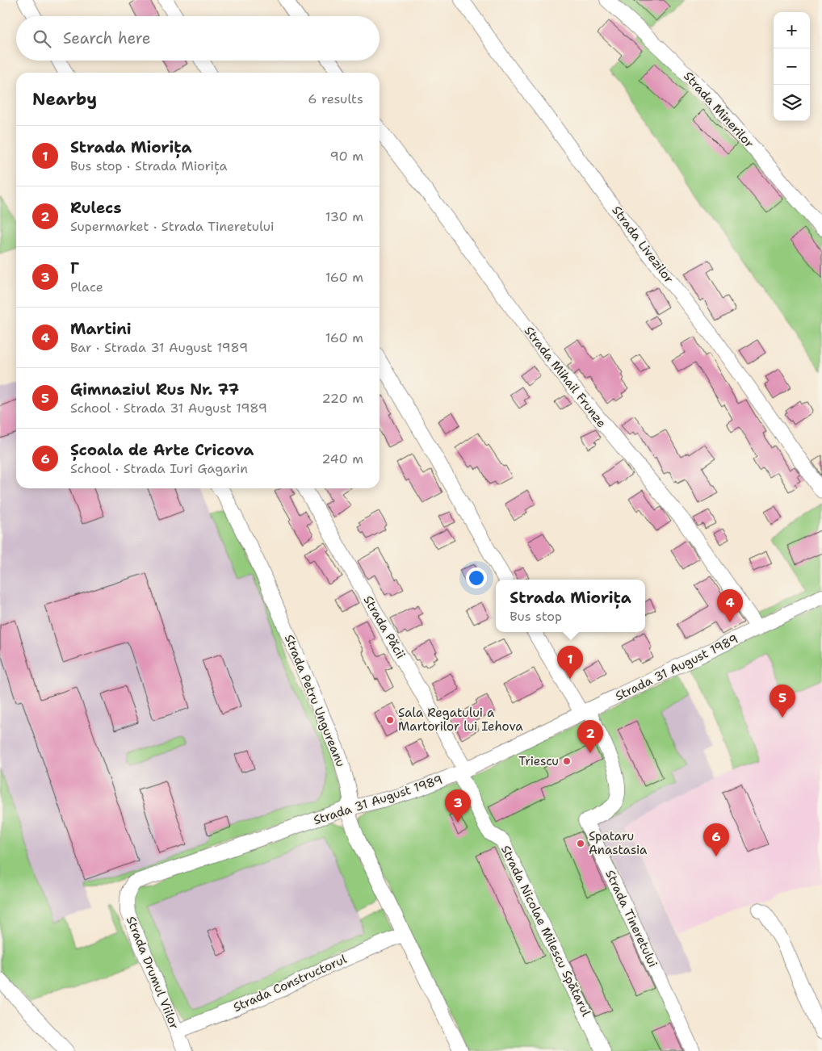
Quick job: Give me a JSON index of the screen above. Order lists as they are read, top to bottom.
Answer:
{
  "streets": {
    "street": [
      "Strada Minerilor",
      "Strada Livezilor",
      "Strada Mihail Frunze",
      "Strada Păcii",
      "Strada 31 August 1989",
      "Strada Petru Ungureanu",
      "Strada Tineretului",
      "Strada Nicolae Milescu Spătarul",
      "Strada Drumul Viilor",
      "Strada Constructorul"
    ]
  },
  "crossings": [
    ["Strada Mihail Frunze", "Strada 31 August 1989"],
    ["Strada Păcii", "Strada 31 August 1989"],
    ["Strada Păcii", "Strada Nicolae Milescu Spătarul"],
    ["Strada 31 August 1989", "Strada Petru Ungureanu"],
    ["Strada 31 August 1989", "Strada Tineretului"],
    ["Strada 31 August 1989", "Strada Nicolae Milescu Spătarul"],
    ["Strada 31 August 1989", "Strada Drumul Viilor"],
    ["Strada Petru Ungureanu", "Strada Constructorul"],
    ["Strada Drumul Viilor", "Strada Constructorul"]
  ],
  "places": ["Sala Regatului a Martorilor lui Iehova", "Triescu", "Spataru Anastasia"],
  "page": {
    "map_buttons": ["+", "−"],
    "search": "Search here",
    "heading": ["Nearby", "6 results"],
    "list": [
      {
        "mark": "1",
        "name": "Strada Miorița",
        "note": "Bus stop · Strada Miorița",
        "value": "90 m"
      },
      {
        "mark": "2",
        "name": "Rulecs",
        "note": "Supermarket · Strada Tineretului",
        "value": "130 m"
      },
      {
        "mark": "3",
        "name": "Г",
        "note": "Place",
        "value": "160 m"
      },
      {
        "mark": "4",
        "name": "Martini",
        "note": "Bar · Strada 31 August 1989",
        "value": "160 m"
      },
      {
        "mark": "5",
        "name": "Gimnaziul Rus Nr. 77",
        "note": "School · Strada 31 August 1989",
        "value": "220 m"
      },
      {
        "mark": "6",
        "name": "Școala de Arte Cricova",
        "note": "School · Strada Iuri Gagarin",
        "value": "240 m"
      }
    ],
    "popup": ["Strada Miorița", "Bus stop"],
    "pins": [
      "4",
      "1",
      "5",
      "2",
      "3",
      "6"
    ]
  }
}
